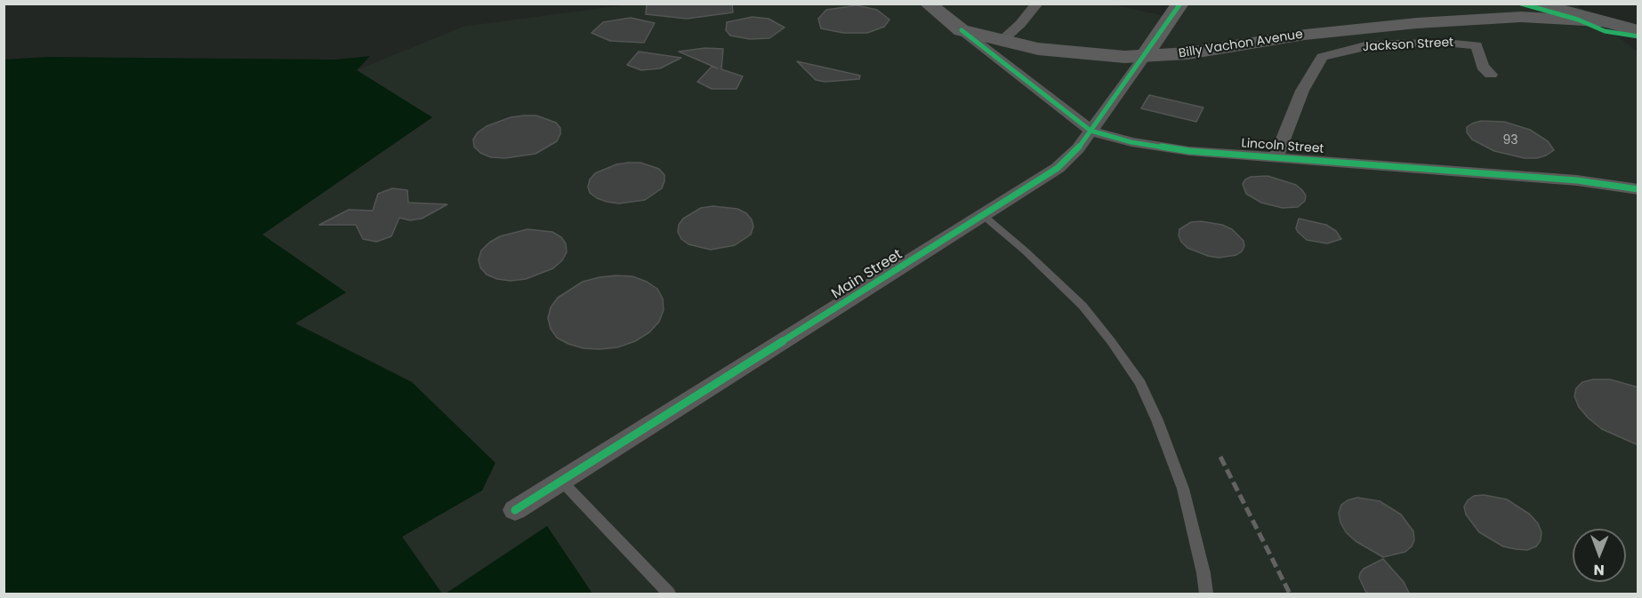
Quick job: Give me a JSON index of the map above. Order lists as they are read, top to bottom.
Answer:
{
  "streets": {
    "main road": ["Billy Vachon Avenue", "Lincoln Street", "Main Street"],
    "street": ["Jackson Street"]
  },
  "crossings": [
    ["Billy Vachon Avenue", "Lincoln Street"],
    ["Billy Vachon Avenue", "Main Street"],
    ["Jackson Street", "Lincoln Street"],
    ["Lincoln Street", "Main Street"]
  ],
  "house_numbers": ["93"],
  "north": "bottom"
}
